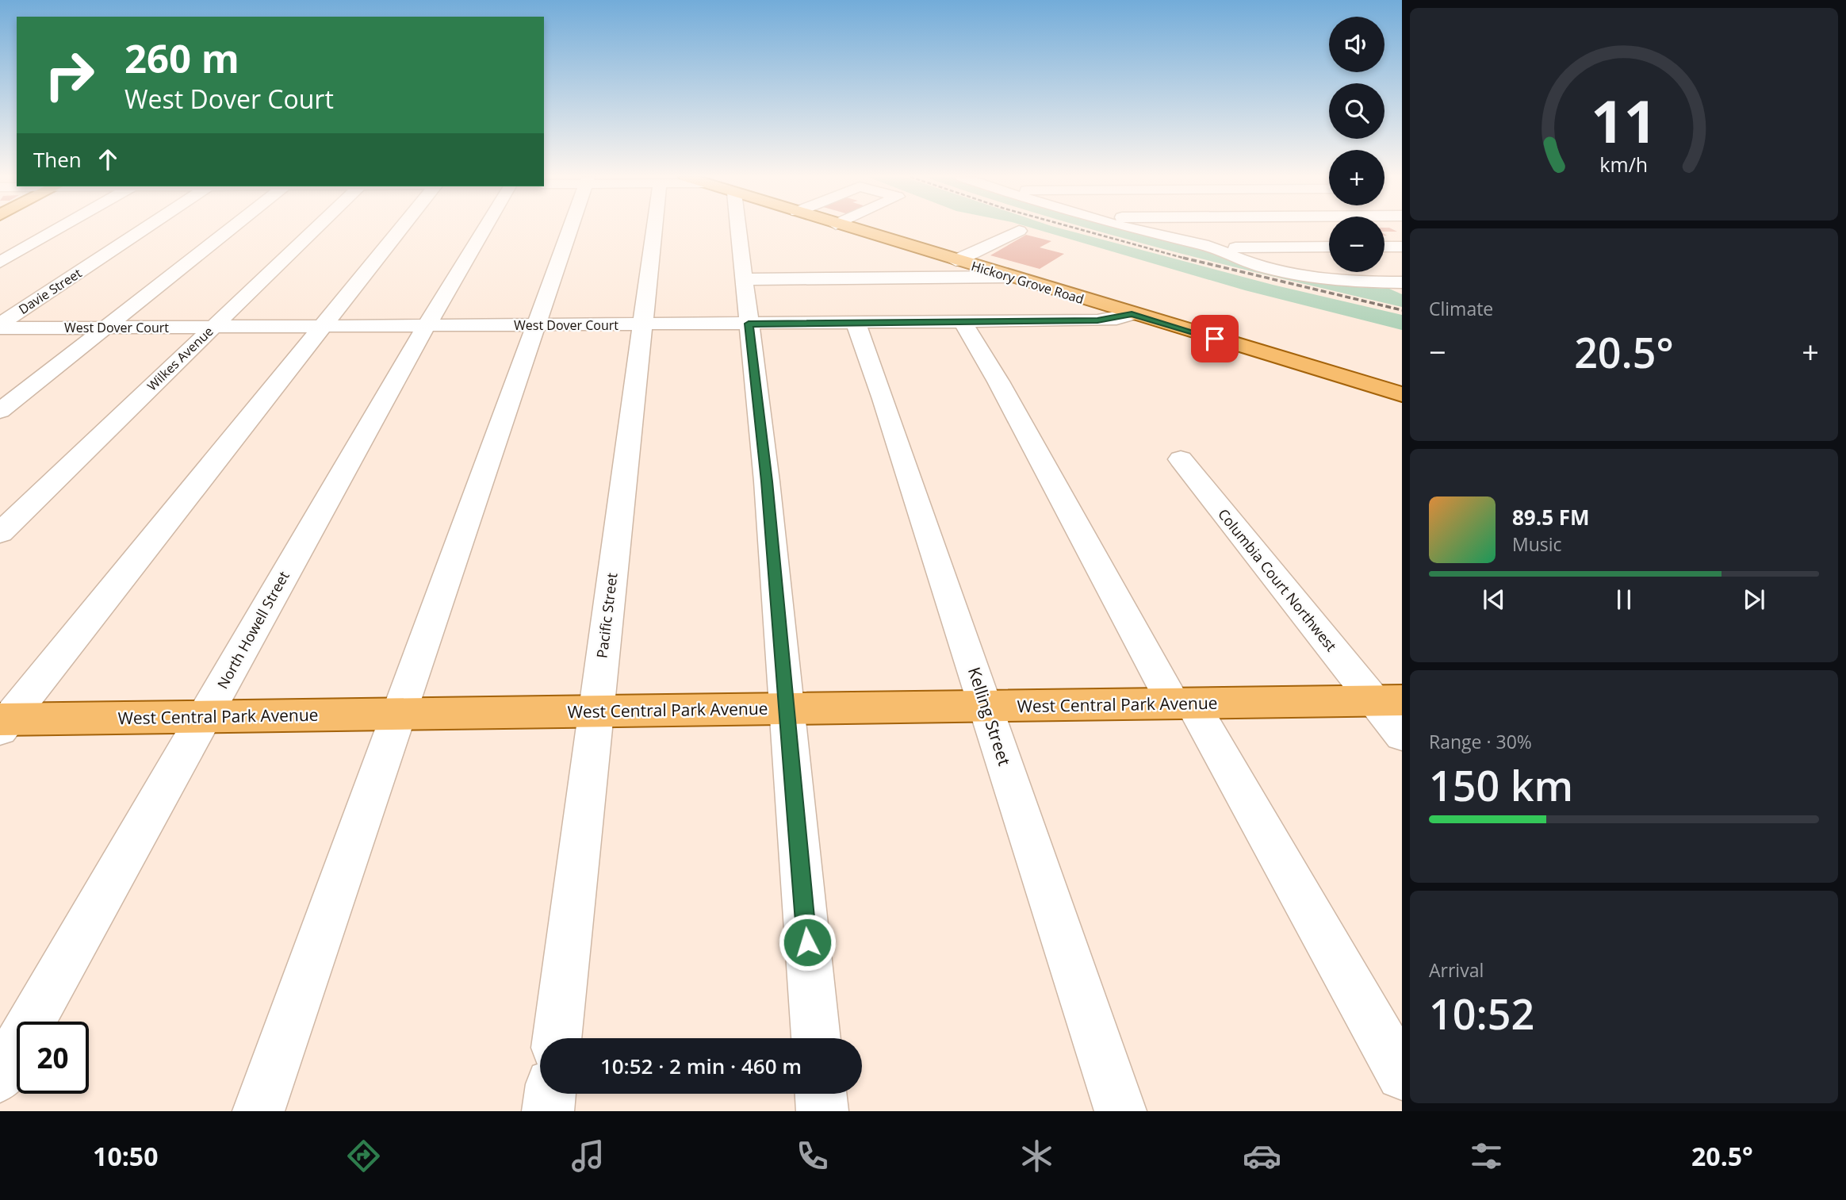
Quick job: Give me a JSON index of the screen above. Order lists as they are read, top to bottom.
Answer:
{
  "streets": {
    "main road": ["Hickory Grove Road", "West Central Park Avenue"],
    "street": [
      "Davie Street",
      "West Dover Court",
      "Wilkes Avenue",
      "Columbia Court Northwest",
      "Pacific Street",
      "North Howell Street",
      "Kelling Street"
    ]
  },
  "crossings": [
    ["Hickory Grove Road", "West Dover Court"],
    ["Davie Street", "West Dover Court"],
    ["West Dover Court", "Wilkes Avenue"],
    ["West Dover Court", "Pacific Street"],
    ["West Dover Court", "North Howell Street"],
    ["West Dover Court", "Kelling Street"],
    ["Columbia Court Northwest", "West Central Park Avenue"],
    ["Pacific Street", "West Central Park Avenue"],
    ["North Howell Street", "West Central Park Avenue"],
    ["West Central Park Avenue", "Kelling Street"]
  ],
  "page": {
    "map_buttons": ["+", "−"],
    "turn": ["260 m", "West Dover Court"],
    "then": "Then",
    "tile": [
      "Climate",
      ["Range · 30%", "150 km"],
      ["Arrival", "10:52"]
    ],
    "heat": ["−", "20.5°", "+"],
    "song": ["89.5 FM", "Music"],
    "limit": "20",
    "trip": "10:52 · 2 min · 460 m",
    "tabs": ["10:50", "20.5°"],
    "gauge": ["11", "km/h"]
  }
}
